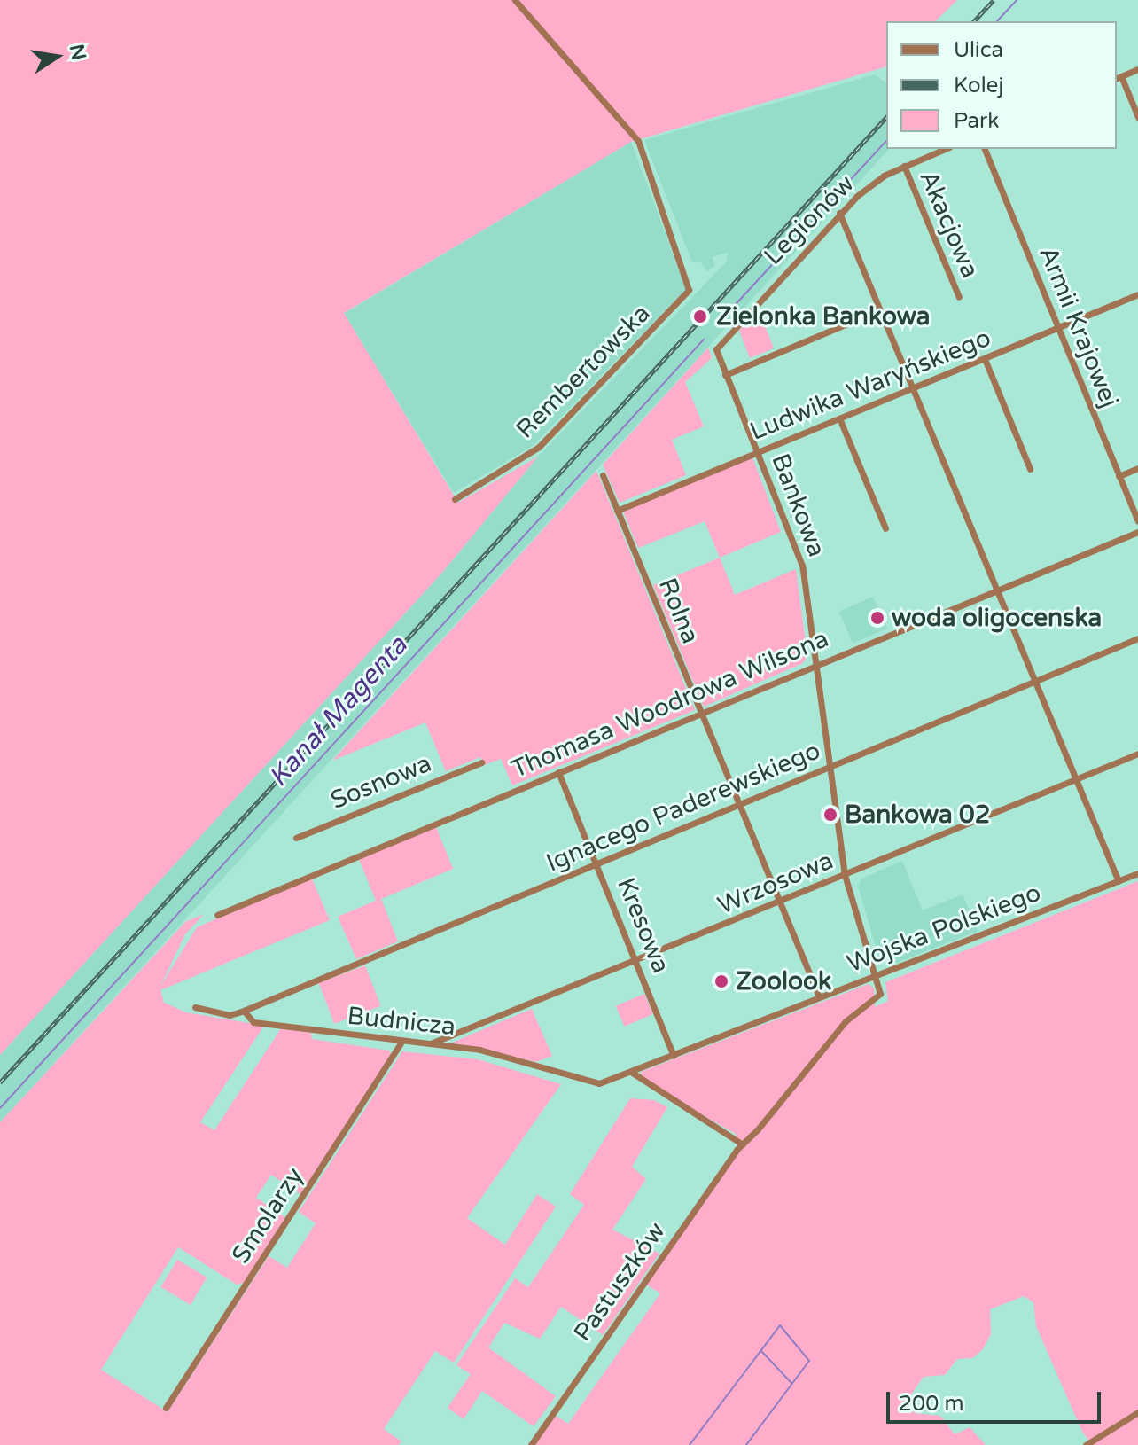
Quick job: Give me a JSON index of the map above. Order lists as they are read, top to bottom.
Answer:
{
  "streets": {
    "street": [
      "Legionów",
      "Akacjowa",
      "Armii Krajowej",
      "Rembertowska",
      "Ludwika Waryńskiego",
      "Bankowa",
      "Rolna",
      "Thomasa Woodrowa Wilsona",
      "Sosnowa",
      "Ignacego Paderewskiego",
      "Wrzosowa",
      "Kresowa",
      "Wojska Polskiego",
      "Budnicza",
      "Smolarzy",
      "Pastuszków"
    ]
  },
  "crossings": [
    ["Legionów", "Akacjowa"],
    ["Legionów", "Bankowa"],
    ["Armii Krajowej", "Ludwika Waryńskiego"],
    ["Ludwika Waryńskiego", "Bankowa"],
    ["Ludwika Waryńskiego", "Rolna"],
    ["Bankowa", "Thomasa Woodrowa Wilsona"],
    ["Bankowa", "Ignacego Paderewskiego"],
    ["Bankowa", "Wrzosowa"],
    ["Bankowa", "Wojska Polskiego"],
    ["Bankowa", "Pastuszków"],
    ["Rolna", "Thomasa Woodrowa Wilsona"],
    ["Rolna", "Ignacego Paderewskiego"],
    ["Rolna", "Wrzosowa"],
    ["Rolna", "Wojska Polskiego"],
    ["Thomasa Woodrowa Wilsona", "Kresowa"],
    ["Ignacego Paderewskiego", "Kresowa"],
    ["Ignacego Paderewskiego", "Budnicza"],
    ["Wrzosowa", "Kresowa"],
    ["Wrzosowa", "Budnicza"],
    ["Kresowa", "Wojska Polskiego"],
    ["Wojska Polskiego", "Budnicza"],
    ["Wojska Polskiego", "Pastuszków"],
    ["Budnicza", "Smolarzy"]
  ],
  "water": ["Kanał Magenta"],
  "places": [
    "Zielonka Bankowa",
    "woda oligocenska",
    "Bankowa 02",
    "Zoolook"
  ],
  "legend": ["Ulica", "Kolej", "Park"],
  "scale_bar": "200 m",
  "north": "right"
}
